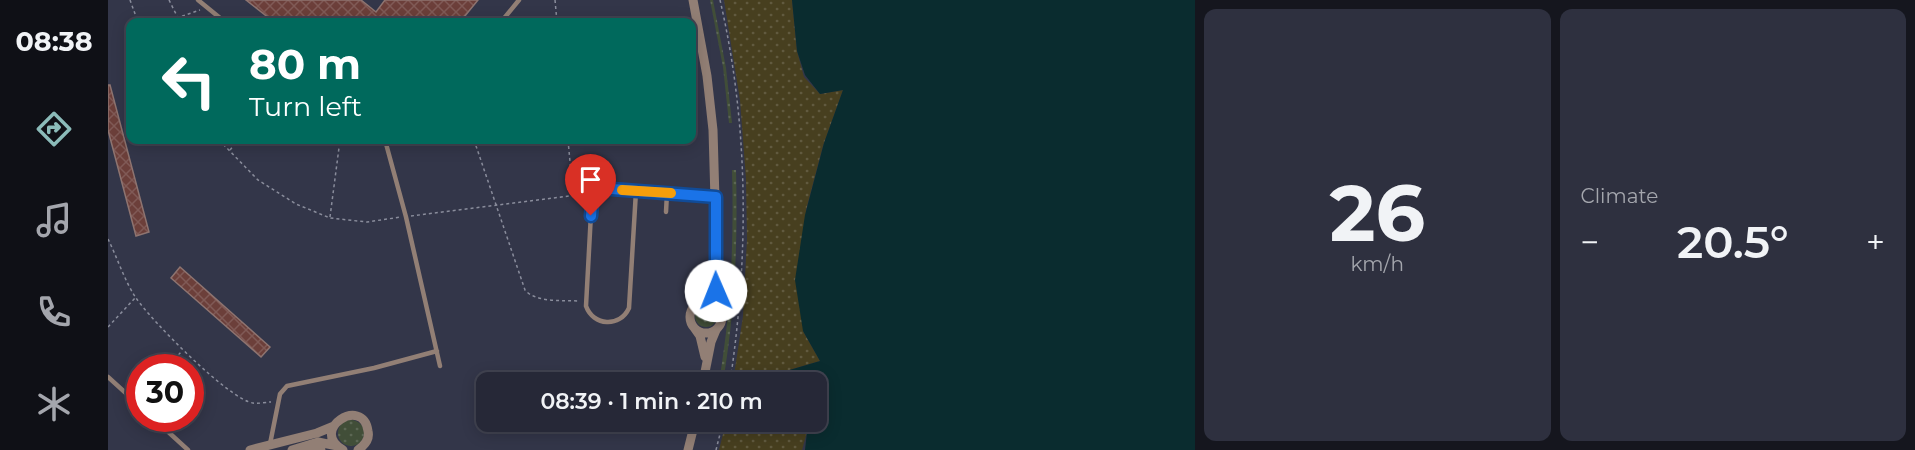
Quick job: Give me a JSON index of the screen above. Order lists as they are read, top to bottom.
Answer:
{
  "page": {
    "tabs": "08:38",
    "tile": [
      ["26", "km/h"],
      "Climate"
    ],
    "turn": ["80 m", "Turn left"],
    "heat": ["−", "20.5°", "+"],
    "limit": "30",
    "trip": "08:39 · 1 min · 210 m"
  }
}
